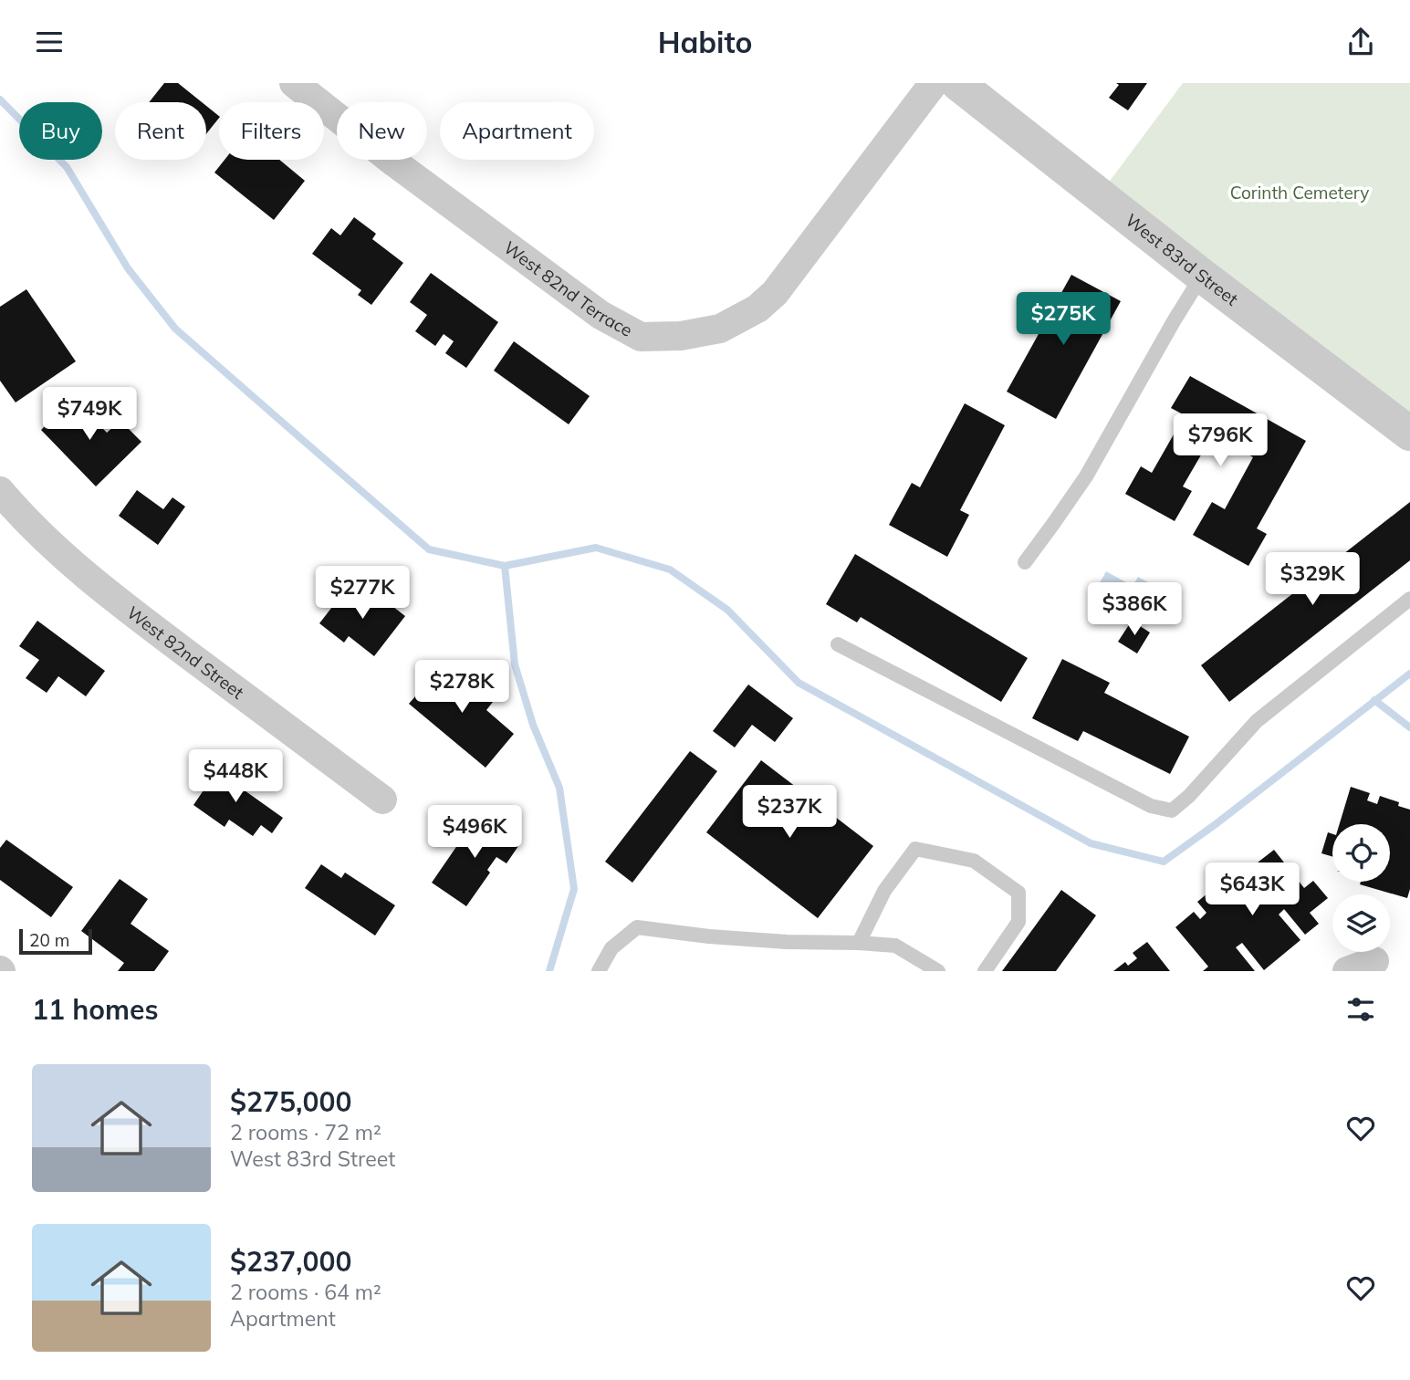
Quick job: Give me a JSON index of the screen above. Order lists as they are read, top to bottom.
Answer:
{
  "streets": {
    "street": ["West 83rd Street", "West 82nd Terrace", "West 82nd Street"]
  },
  "parks": ["Corinth Cemetery"],
  "scale_bar": "20 m",
  "page": {
    "header": "Habito",
    "chip": [
      "Buy",
      "Rent",
      "Filters",
      "New",
      "Apartment"
    ],
    "price": [
      "$275K",
      "$749K",
      "$796K",
      "$329K",
      "$277K",
      "$386K",
      "$278K",
      "$448K",
      "$237K",
      "$496K",
      "$643K"
    ],
    "scale": "20 m",
    "heading": "11 homes",
    "list": [
      {
        "name": "$275,000",
        "note": "2 rooms · 72 m² · West 83rd Street"
      },
      {
        "name": "$237,000",
        "note": "2 rooms · 64 m² · Apartment"
      }
    ]
  }
}
